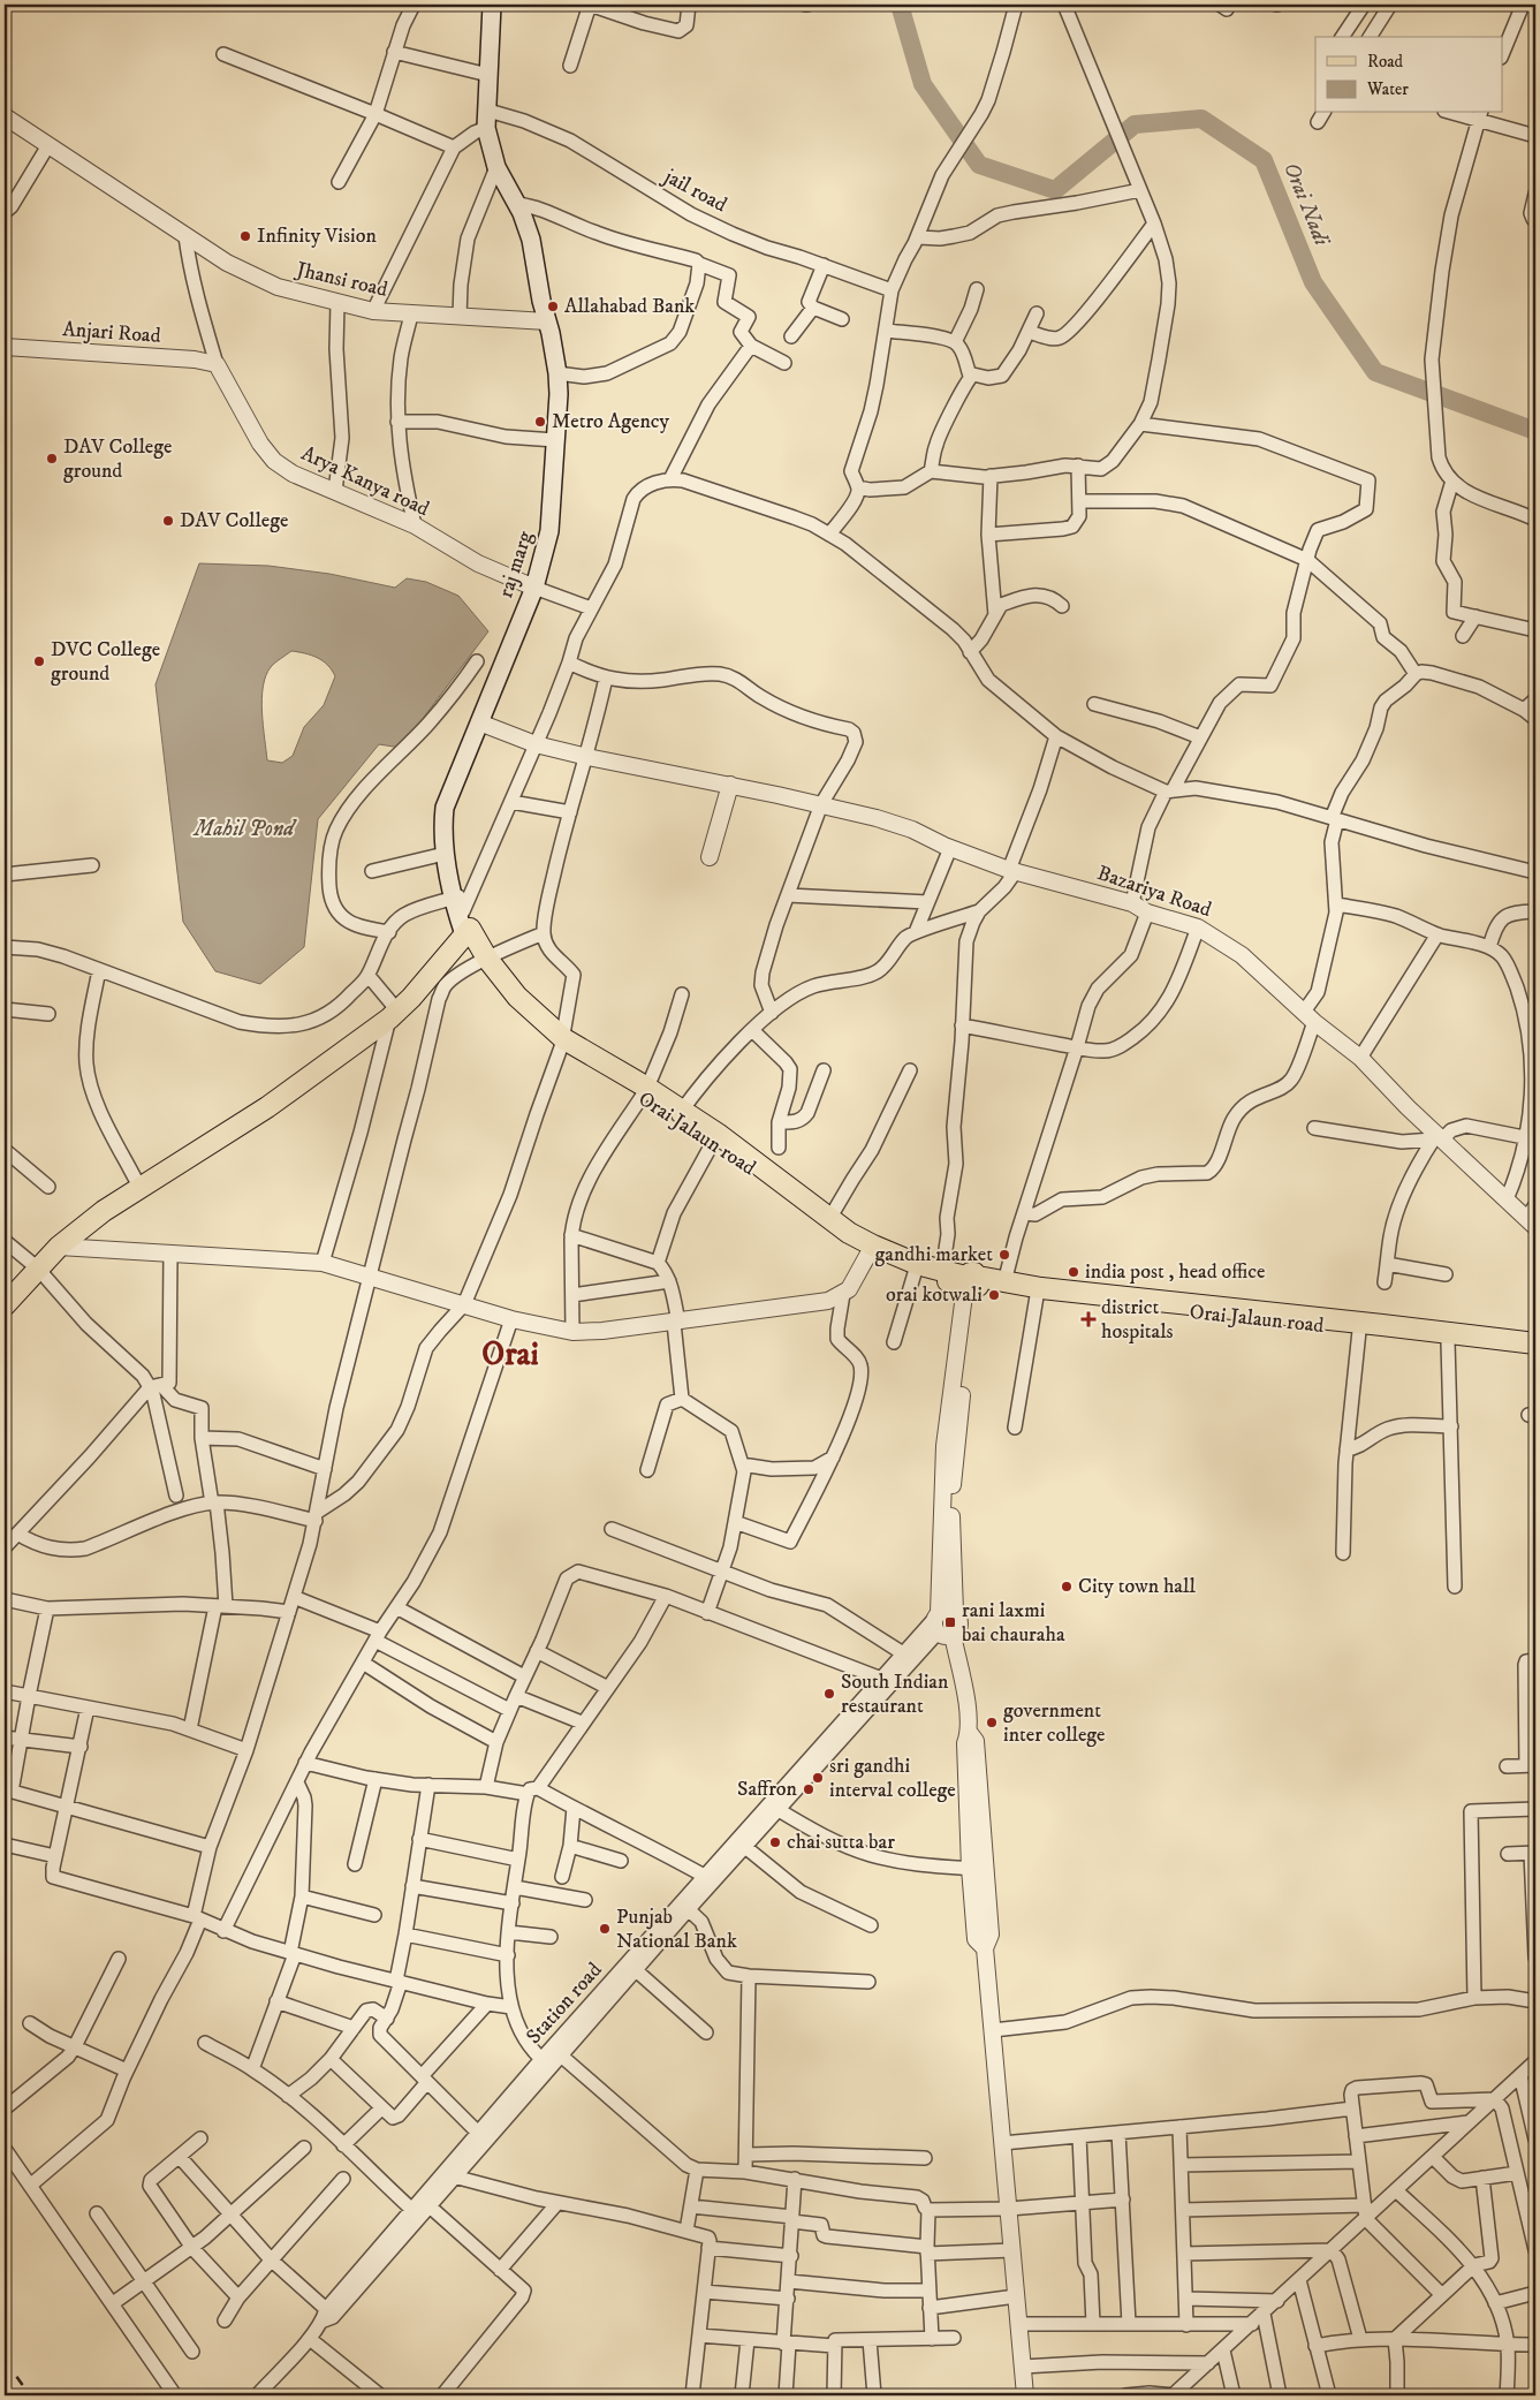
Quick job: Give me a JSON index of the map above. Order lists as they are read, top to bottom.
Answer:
{
  "streets": {
    "main road": ["raj marg", "Orai Jalaun road"],
    "street": [
      "jail road",
      "Jhansi road",
      "Anjari Road",
      "Arya Kanya road",
      "Bazariya Road",
      "Station road"
    ]
  },
  "crossings": [
    ["Jhansi road", "Arya Kanya road"],
    ["Jhansi road", "raj marg"],
    ["Anjari Road", "Arya Kanya road"],
    ["Arya Kanya road", "raj marg"],
    ["raj marg", "Bazariya Road"]
  ],
  "districts": ["Orai"],
  "water": ["Orai Nadi", "Mahil Pond"],
  "places": {
    "other": [
      "Infinity Vision",
      "Allahabad Bank",
      "Metro Agency",
      "DAV College ground",
      "DAV College",
      "DVC College ground",
      "gandhi market",
      "india post , head office",
      "orai kotwali",
      "City town hall",
      "South Indian restaurant",
      "government inter college",
      "sri gandhi interval college",
      "Saffron",
      "chai sutta bar",
      "Punjab National Bank"
    ],
    "health": ["district hospitals"],
    "transit": ["rani laxmi bai chauraha"]
  },
  "legend": ["Road", "Water"]
}
